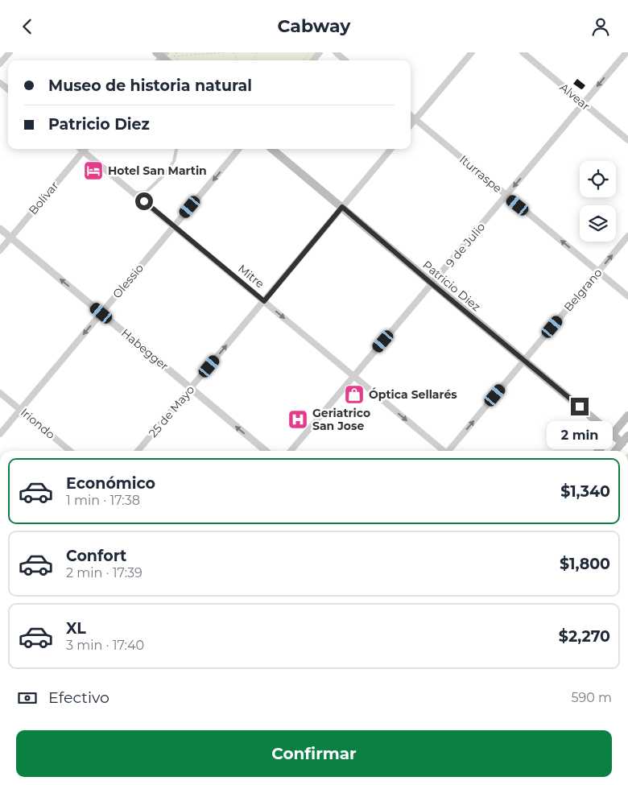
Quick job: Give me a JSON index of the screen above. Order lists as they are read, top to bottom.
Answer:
{
  "streets": {
    "main road": ["Patricio Diez"],
    "street": [
      "Alvear",
      "Iturraspe",
      "Bolívar",
      "9 de Julio",
      "Mitre",
      "Olessio",
      "Belgrano",
      "Habegger",
      "25 de Mayo",
      "Iriondo"
    ]
  },
  "crossings": [
    ["Alvear", "9 de Julio"],
    ["Iturraspe", "9 de Julio"],
    ["Iturraspe", "Belgrano"],
    ["Bolívar", "Habegger"],
    ["9 de Julio", "Mitre"],
    ["9 de Julio", "Patricio Diez"],
    ["Mitre", "Olessio"],
    ["Mitre", "25 de Mayo"],
    ["Olessio", "Habegger"],
    ["Olessio", "Iriondo"],
    ["Patricio Diez", "Belgrano"],
    ["Patricio Diez", "25 de Mayo"],
    ["Habegger", "25 de Mayo"]
  ],
  "one_way": [
    "Iturraspe",
    "9 de Julio",
    "Mitre",
    "Olessio",
    "Belgrano",
    "Habegger"
  ],
  "places": {
    "hotel": ["Hotel San Martin"],
    "shop": ["Óptica Sellarés"],
    "hospital": ["Geriatrico San Jose"]
  },
  "page": {
    "header": "Cabway",
    "banner": ["Museo de historia natural", "Patricio Diez"],
    "bubble": "2 min",
    "list": [
      {
        "name": "Económico",
        "note": "1 min · 17:38",
        "value": "$1,340"
      },
      {
        "name": "Confort",
        "note": "2 min · 17:39",
        "value": "$1,800"
      },
      {
        "name": "XL",
        "note": "3 min · 17:40",
        "value": "$2,270"
      }
    ],
    "pay": ["Efectivo", "590 m"],
    "buttons": "Confirmar"
  }
}
